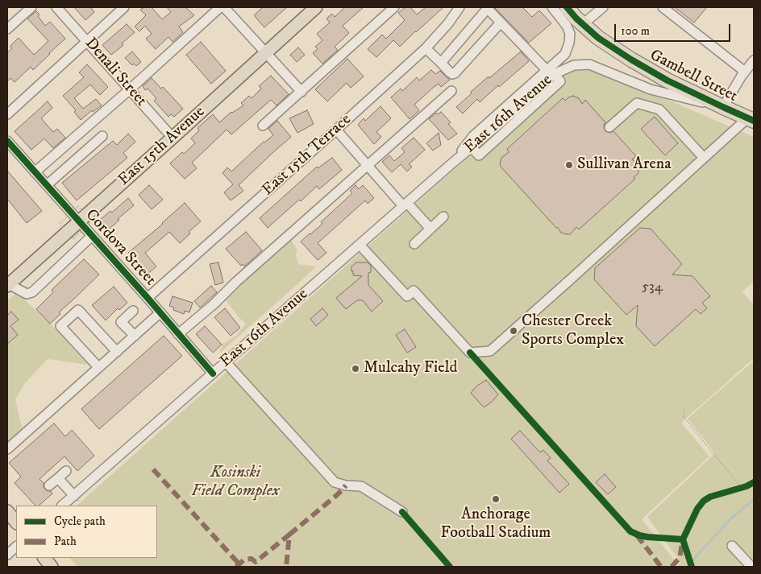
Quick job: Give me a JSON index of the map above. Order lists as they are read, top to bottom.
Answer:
{
  "streets": {
    "highway": ["Gambell Street"],
    "main road": ["East 15th Avenue"],
    "street": [
      "Denali Street",
      "East 16th Avenue",
      "East 15th Terrace",
      "Cordova Street"
    ]
  },
  "crossings": [
    ["Denali Street", "East 15th Avenue"],
    ["Gambell Street", "East 16th Avenue"],
    ["East 16th Avenue", "Cordova Street"],
    ["East 15th Avenue", "Cordova Street"],
    ["East 15th Terrace", "Cordova Street"]
  ],
  "parks": ["Kosinski Field Complex"],
  "places": [
    "Sullivan Arena",
    "Chester Creek Sports Complex",
    "Mulcahy Field",
    "Anchorage Football Stadium"
  ],
  "house_numbers": ["534"],
  "legend": ["Cycle path", "Path"],
  "scale_bar": "100 m"
}
